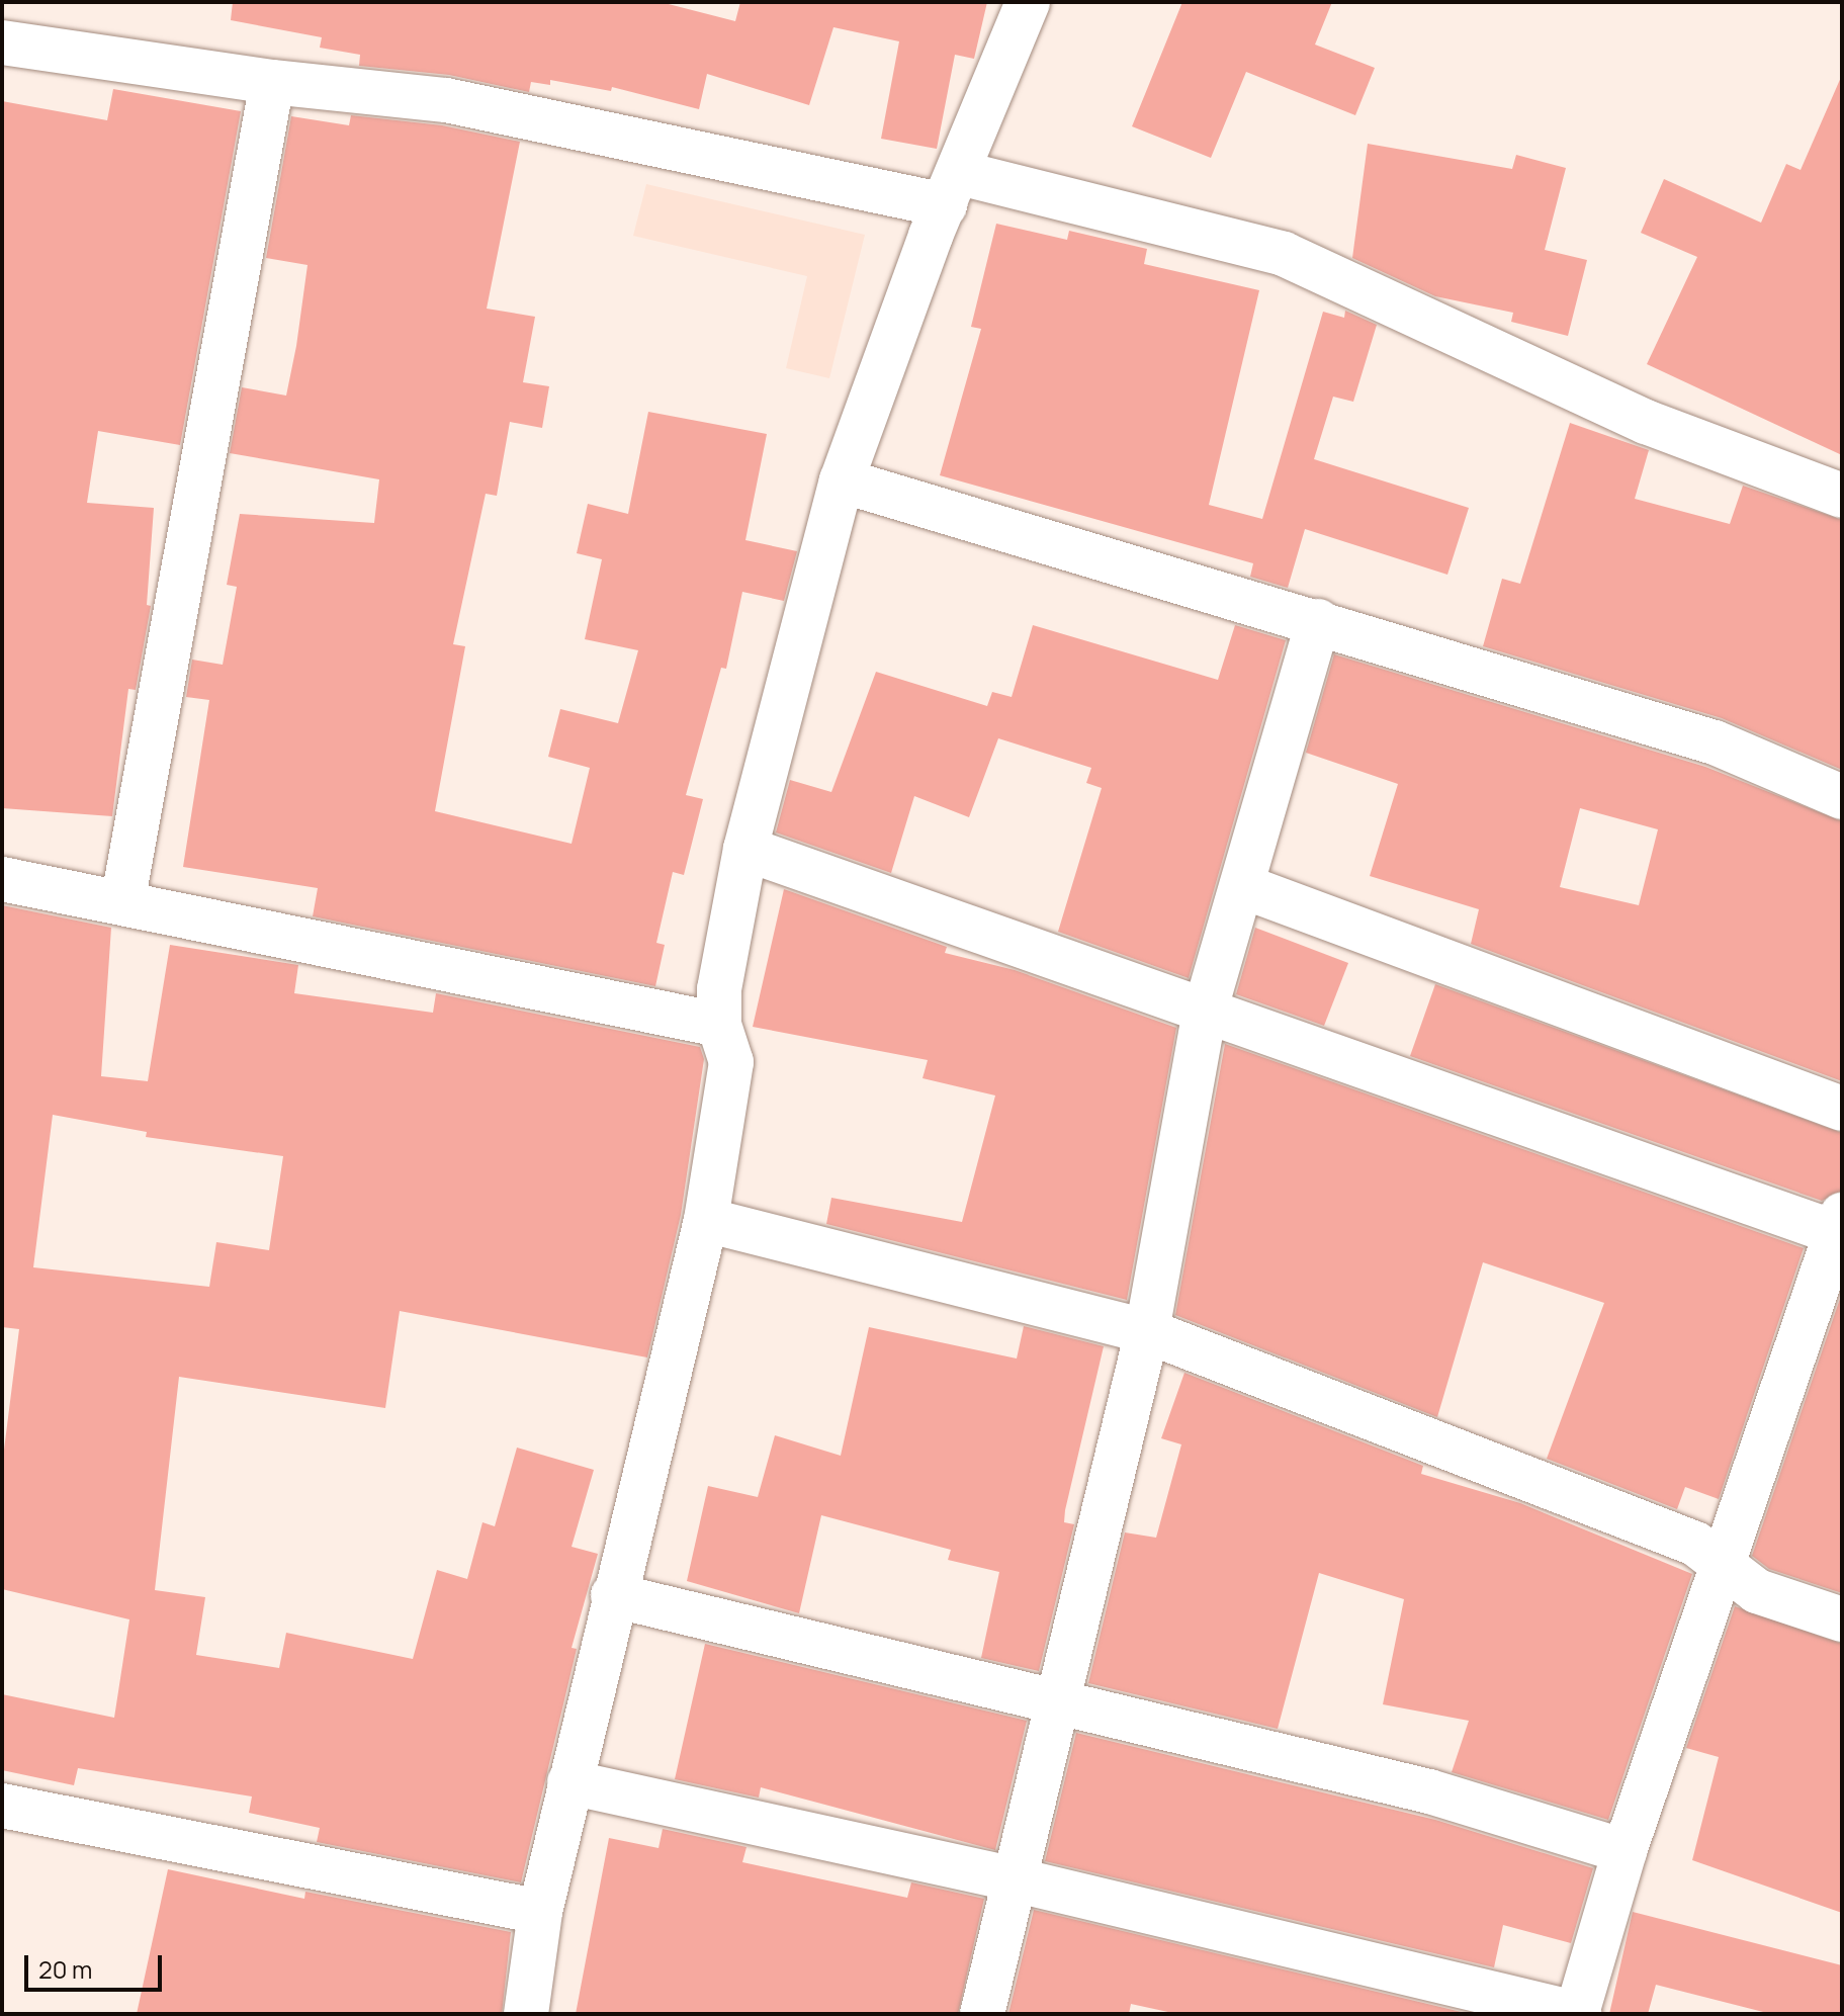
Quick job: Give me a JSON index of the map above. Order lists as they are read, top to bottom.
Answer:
{
  "scale_bar": "20 m"
}
